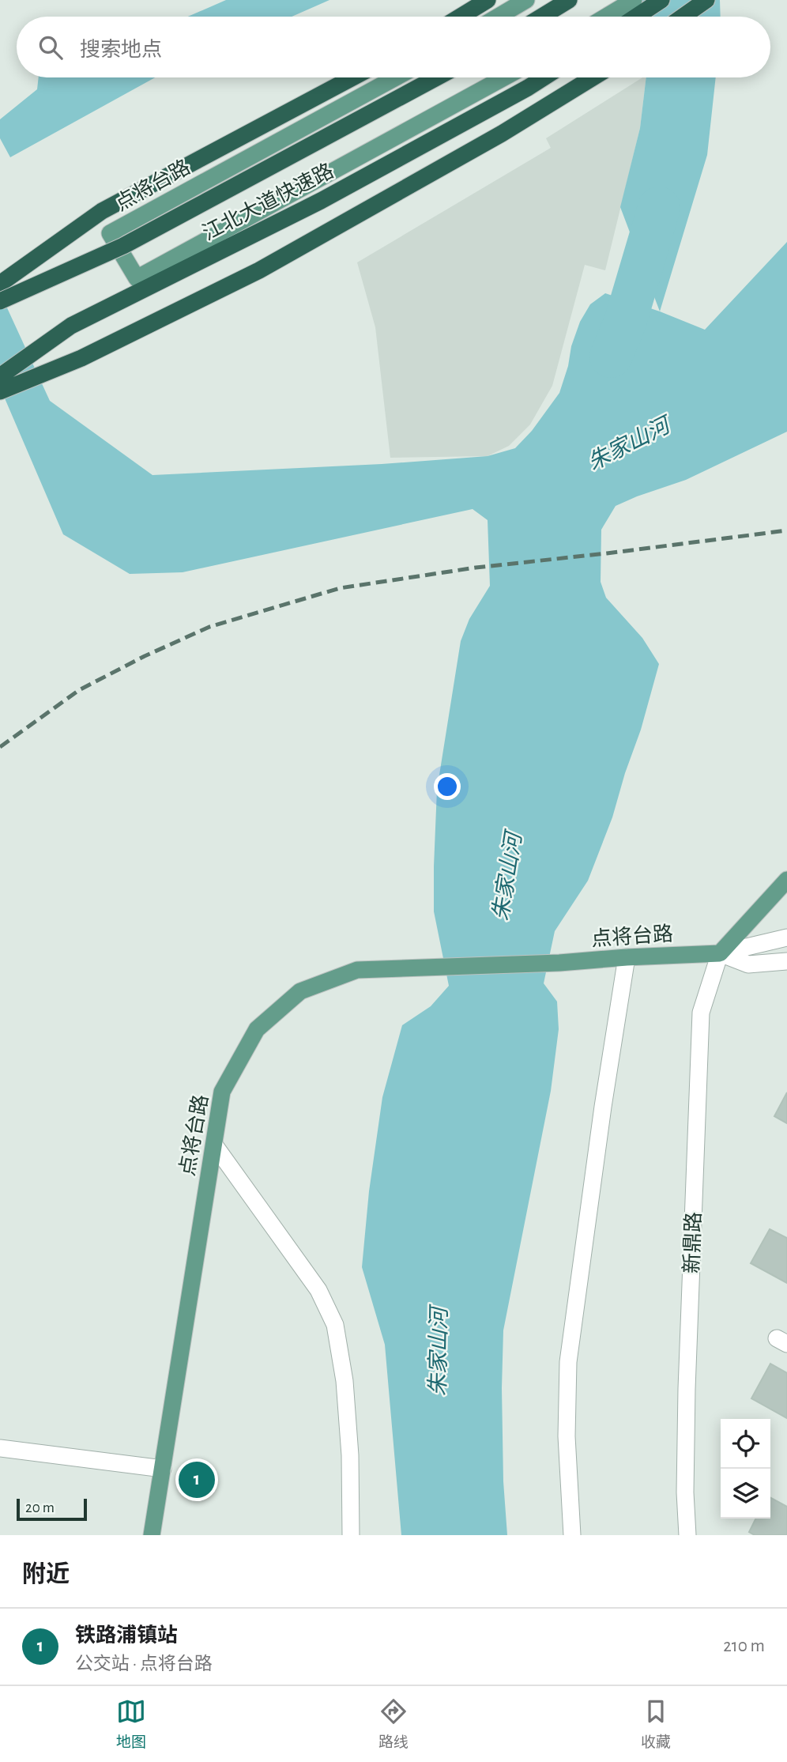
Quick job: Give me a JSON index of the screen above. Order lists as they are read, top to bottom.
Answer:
{
  "streets": {
    "highway": ["江北大道快速路"],
    "main road": ["点将台路"],
    "street": ["新鼎路"]
  },
  "crossings": [
    ["点将台路", "新鼎路"]
  ],
  "water": ["朱家山河"],
  "scale_bar": "20 m",
  "page": {
    "search": "搜索地点",
    "pins": "1",
    "scale": "20 m",
    "heading": "附近",
    "list": [
      {
        "mark": "1",
        "name": "铁路浦镇站",
        "note": "公交站 · 点将台路",
        "value": "210 m"
      }
    ],
    "nav": ["地图", "路线", "收藏"]
  }
}
